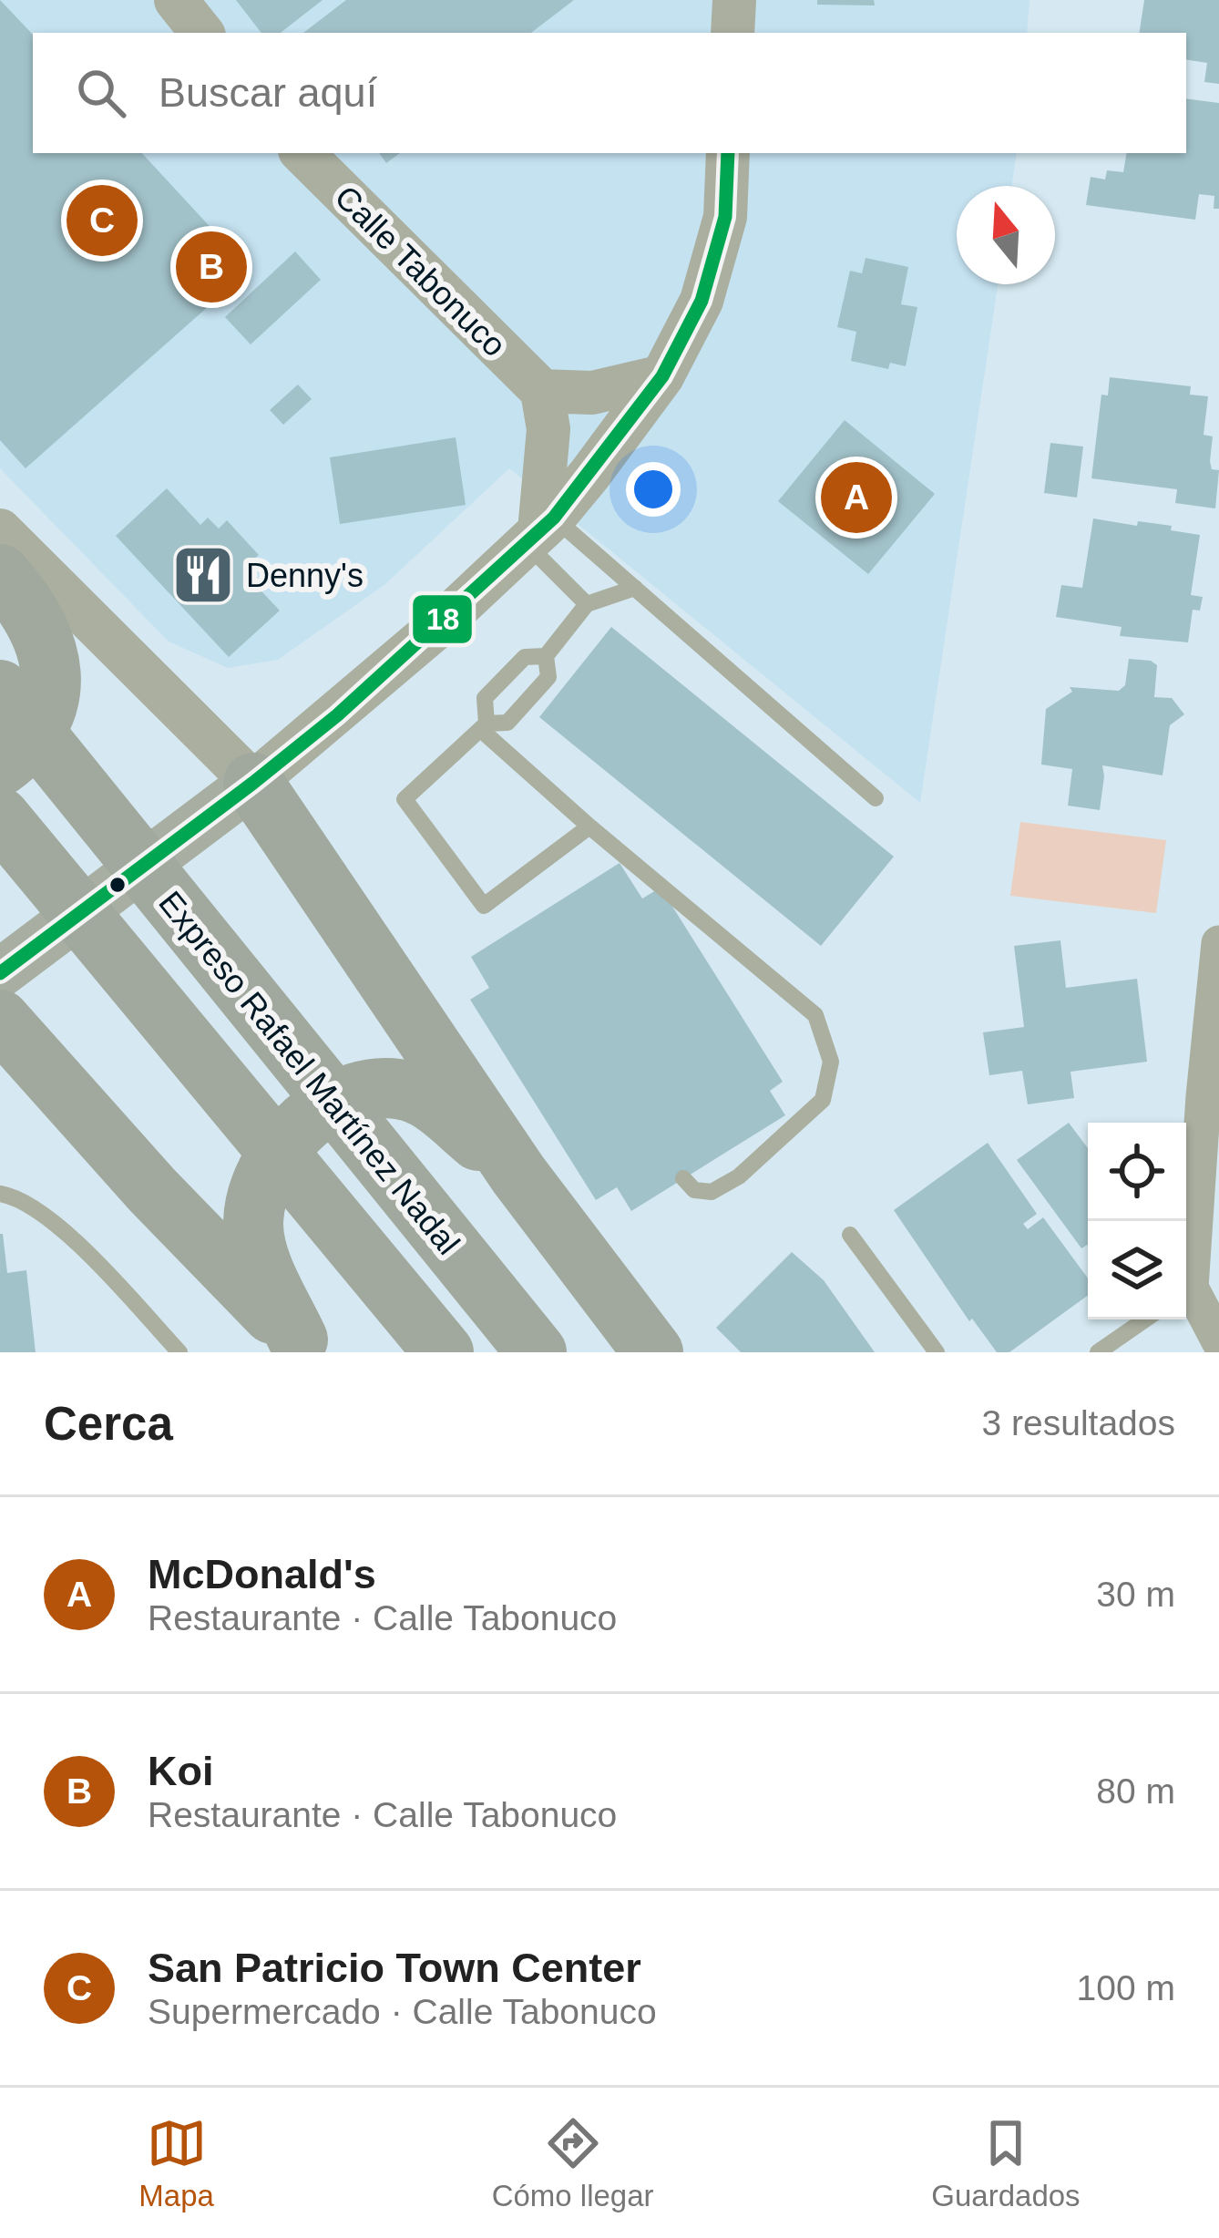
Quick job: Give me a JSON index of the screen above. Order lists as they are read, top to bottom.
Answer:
{
  "streets": {
    "highway": ["Expreso Rafael Martínez Nadal"],
    "street": ["Calle Tabonuco"]
  },
  "places": {
    "restaurant": ["Denny's"]
  },
  "lines": ["transit line 18"],
  "north": "top",
  "page": {
    "search": "Buscar aquí",
    "pins": ["C", "B", "A"],
    "heading": ["Cerca", "3 resultados"],
    "list": [
      {
        "mark": "A",
        "name": "McDonald's",
        "note": "Restaurante · Calle Tabonuco",
        "value": "30 m"
      },
      {
        "mark": "B",
        "name": "Koi",
        "note": "Restaurante · Calle Tabonuco",
        "value": "80 m"
      },
      {
        "mark": "C",
        "name": "San Patricio Town Center",
        "note": "Supermercado · Calle Tabonuco",
        "value": "100 m"
      }
    ],
    "nav": ["Mapa", "Cómo llegar", "Guardados"]
  }
}
